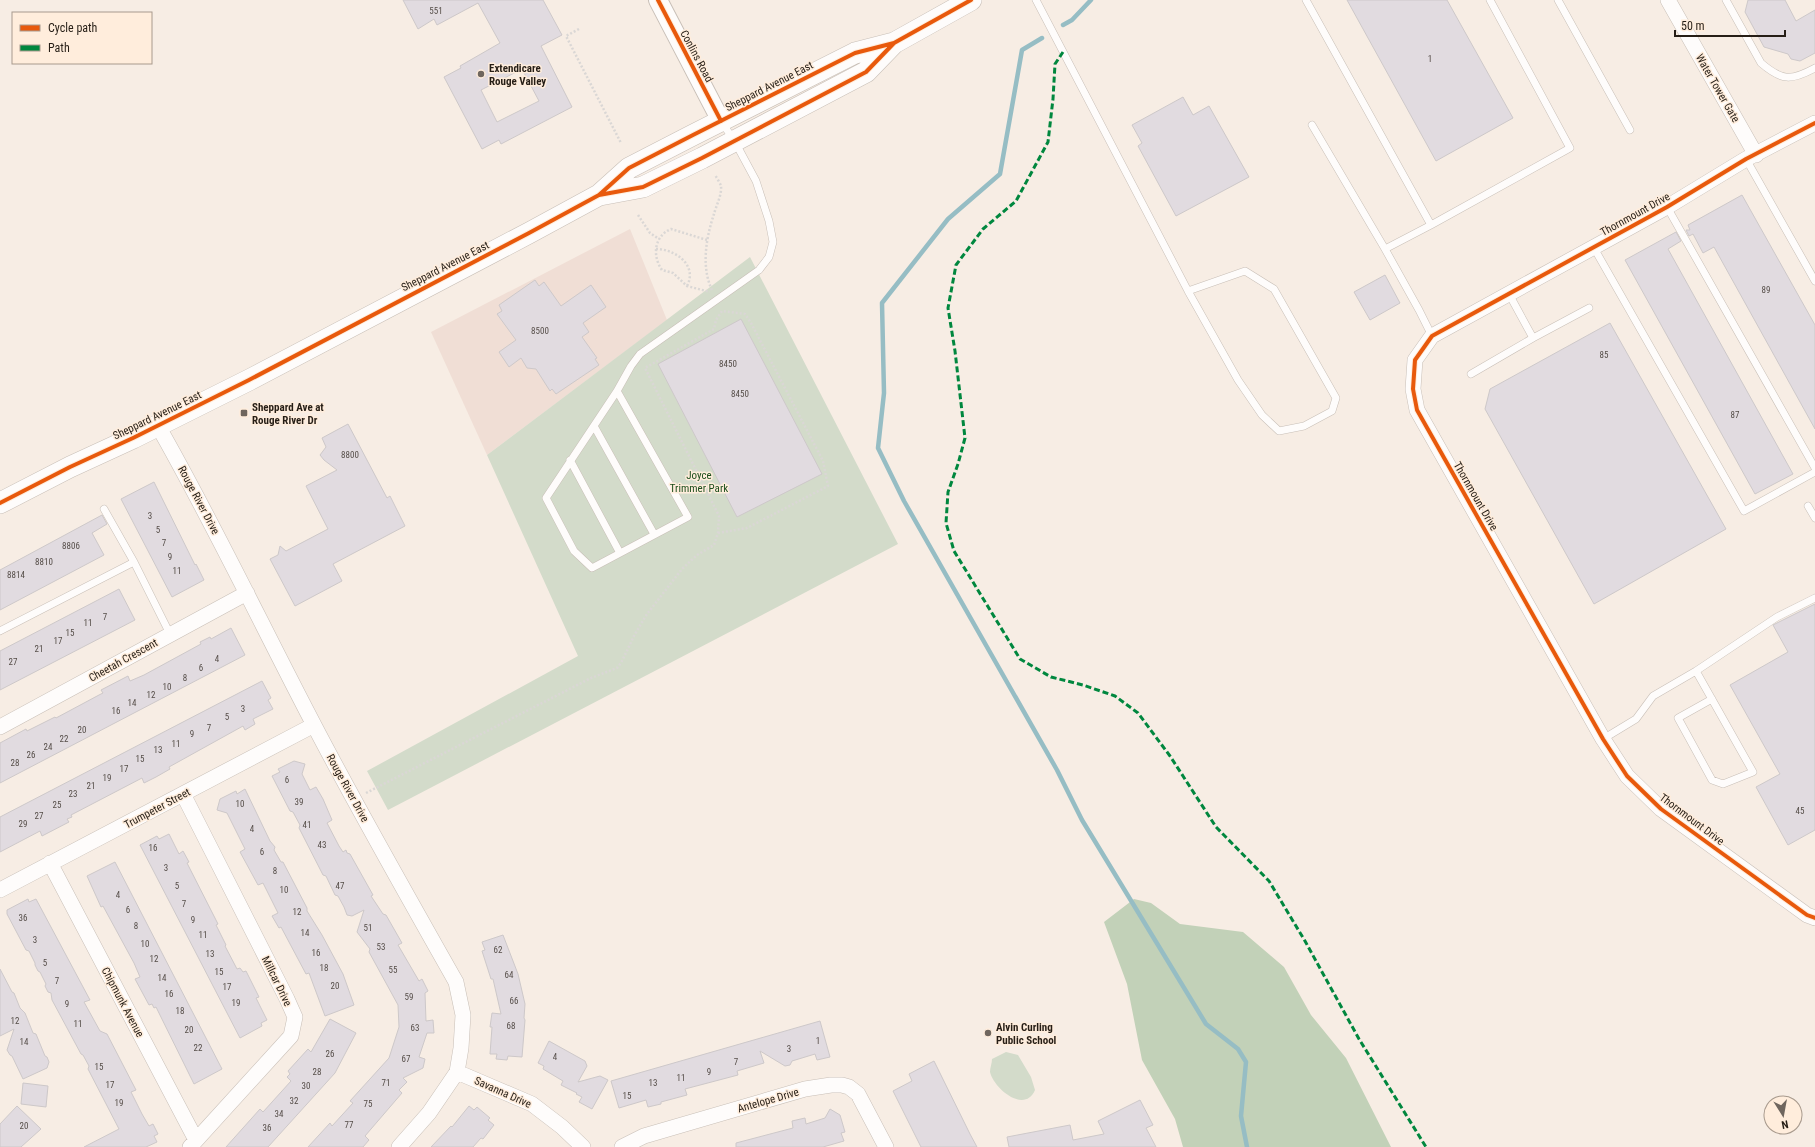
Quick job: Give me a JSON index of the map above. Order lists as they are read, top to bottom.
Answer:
{
  "streets": {
    "main road": ["Sheppard Avenue East"],
    "street": [
      "Conlins Road",
      "Water Tower Gate",
      "Thornmount Drive",
      "Rouge River Drive",
      "Cheetah Crescent",
      "Trumpeter Street",
      "Millcar Drive",
      "Chipmunk Avenue",
      "Savanna Drive",
      "Antelope Drive"
    ]
  },
  "crossings": [
    ["Conlins Road", "Sheppard Avenue East"],
    ["Sheppard Avenue East", "Rouge River Drive"],
    ["Water Tower Gate", "Thornmount Drive"],
    ["Rouge River Drive", "Cheetah Crescent"],
    ["Rouge River Drive", "Trumpeter Street"],
    ["Rouge River Drive", "Savanna Drive"],
    ["Trumpeter Street", "Millcar Drive"],
    ["Trumpeter Street", "Chipmunk Avenue"],
    ["Millcar Drive", "Chipmunk Avenue"]
  ],
  "parks": ["Joyce Trimmer Park"],
  "places": {
    "other": ["Extendicare Rouge Valley", "Alvin Curling Public School"],
    "transit": ["Sheppard Ave at Rouge River Dr"]
  },
  "house_numbers": [
    "551",
    "1",
    "89",
    "8500",
    "85",
    "8450",
    "8450",
    "87",
    "8800",
    "3",
    "5",
    "7",
    "8806",
    "9",
    "8810",
    "11",
    "8814",
    "7",
    "11",
    "15",
    "17",
    "21",
    "4",
    "27",
    "6",
    "8",
    "10",
    "12",
    "14",
    "3",
    "16",
    "5",
    "7",
    "20",
    "9",
    "22",
    "11",
    "24",
    "13",
    "26",
    "15",
    "28",
    "17",
    "19",
    "6",
    "21",
    "23",
    "39",
    "10",
    "25",
    "45",
    "27",
    "29",
    "41",
    "4",
    "43",
    "16",
    "6",
    "3",
    "8",
    "5",
    "47",
    "10",
    "4",
    "7",
    "6",
    "12",
    "36",
    "9",
    "8",
    "51",
    "14",
    "11",
    "3",
    "10",
    "53",
    "62",
    "16",
    "13",
    "12",
    "5",
    "18",
    "55",
    "15",
    "64",
    "14",
    "7",
    "20",
    "17",
    "16",
    "59",
    "66",
    "19",
    "9",
    "18",
    "12",
    "11",
    "68",
    "63",
    "20",
    "1",
    "14",
    "22",
    "3",
    "26",
    "4",
    "67",
    "7",
    "15",
    "28",
    "9",
    "11",
    "71",
    "13",
    "17",
    "30",
    "15",
    "32",
    "19",
    "75",
    "34",
    "77",
    "20",
    "36"
  ],
  "legend": ["Cycle path", "Path"],
  "scale_bar": "50 m",
  "north": "bottom"
}
